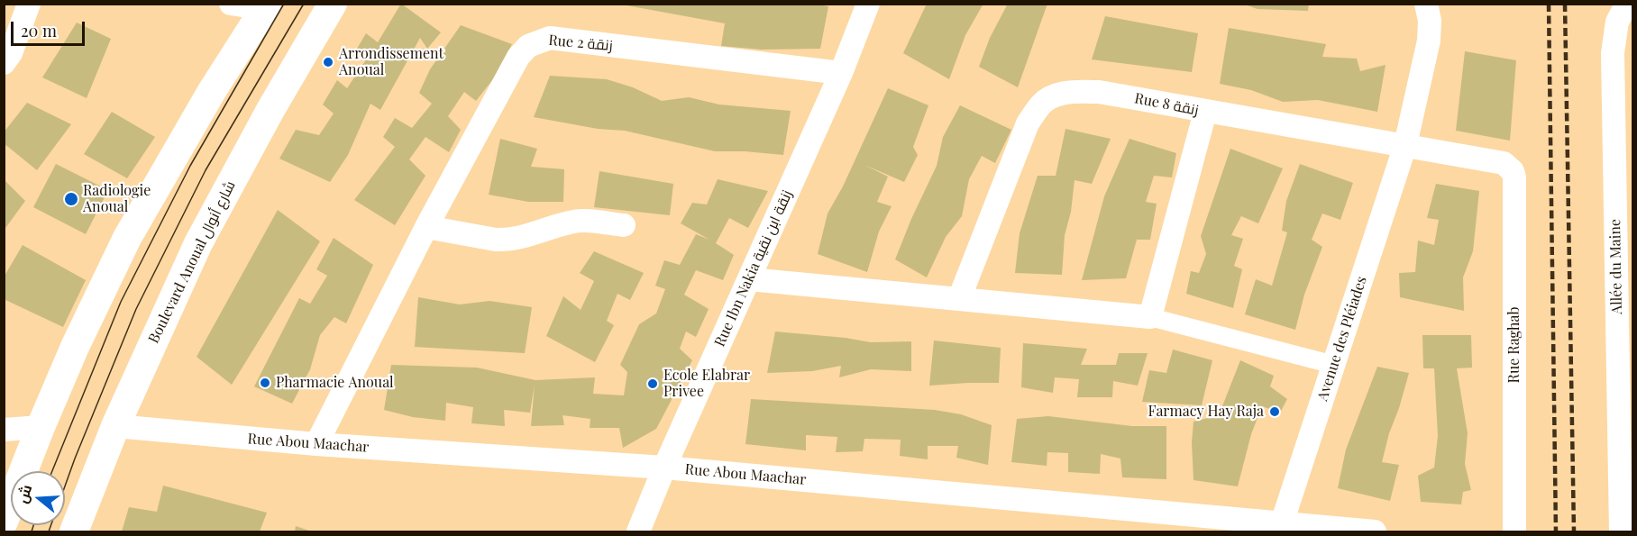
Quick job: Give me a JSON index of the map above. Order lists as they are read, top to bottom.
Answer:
{
  "streets": {
    "street": [
      "Rue 2 زنقة",
      "Rue 8 زنقة",
      "Boulevard Anoual شارع أنوال",
      "Allée du Maine",
      "Rue Ibn Nakia زنقة ابن نقية",
      "Avenue des Pléiades",
      "Rue Raghab",
      "Rue Abou Maachar"
    ]
  },
  "crossings": [
    ["Rue 2 زنقة", "Rue Ibn Nakia زنقة ابن نقية"],
    ["Rue 2 زنقة", "Rue Abou Maachar"],
    ["Rue 8 زنقة", "Avenue des Pléiades"],
    ["Rue 8 زنقة", "Rue Raghab"],
    ["Boulevard Anoual شارع أنوال", "Rue Abou Maachar"],
    ["Rue Ibn Nakia زنقة ابن نقية", "Rue Abou Maachar"],
    ["Avenue des Pléiades", "Rue Abou Maachar"]
  ],
  "places": [
    "Arrondissement Anoual",
    "Radiologie Anoual",
    "Pharmacie Anoual",
    "Ecole Elabrar Privee",
    "Farmacy Hay Raja"
  ],
  "scale_bar": "20 m",
  "north": "left"
}
